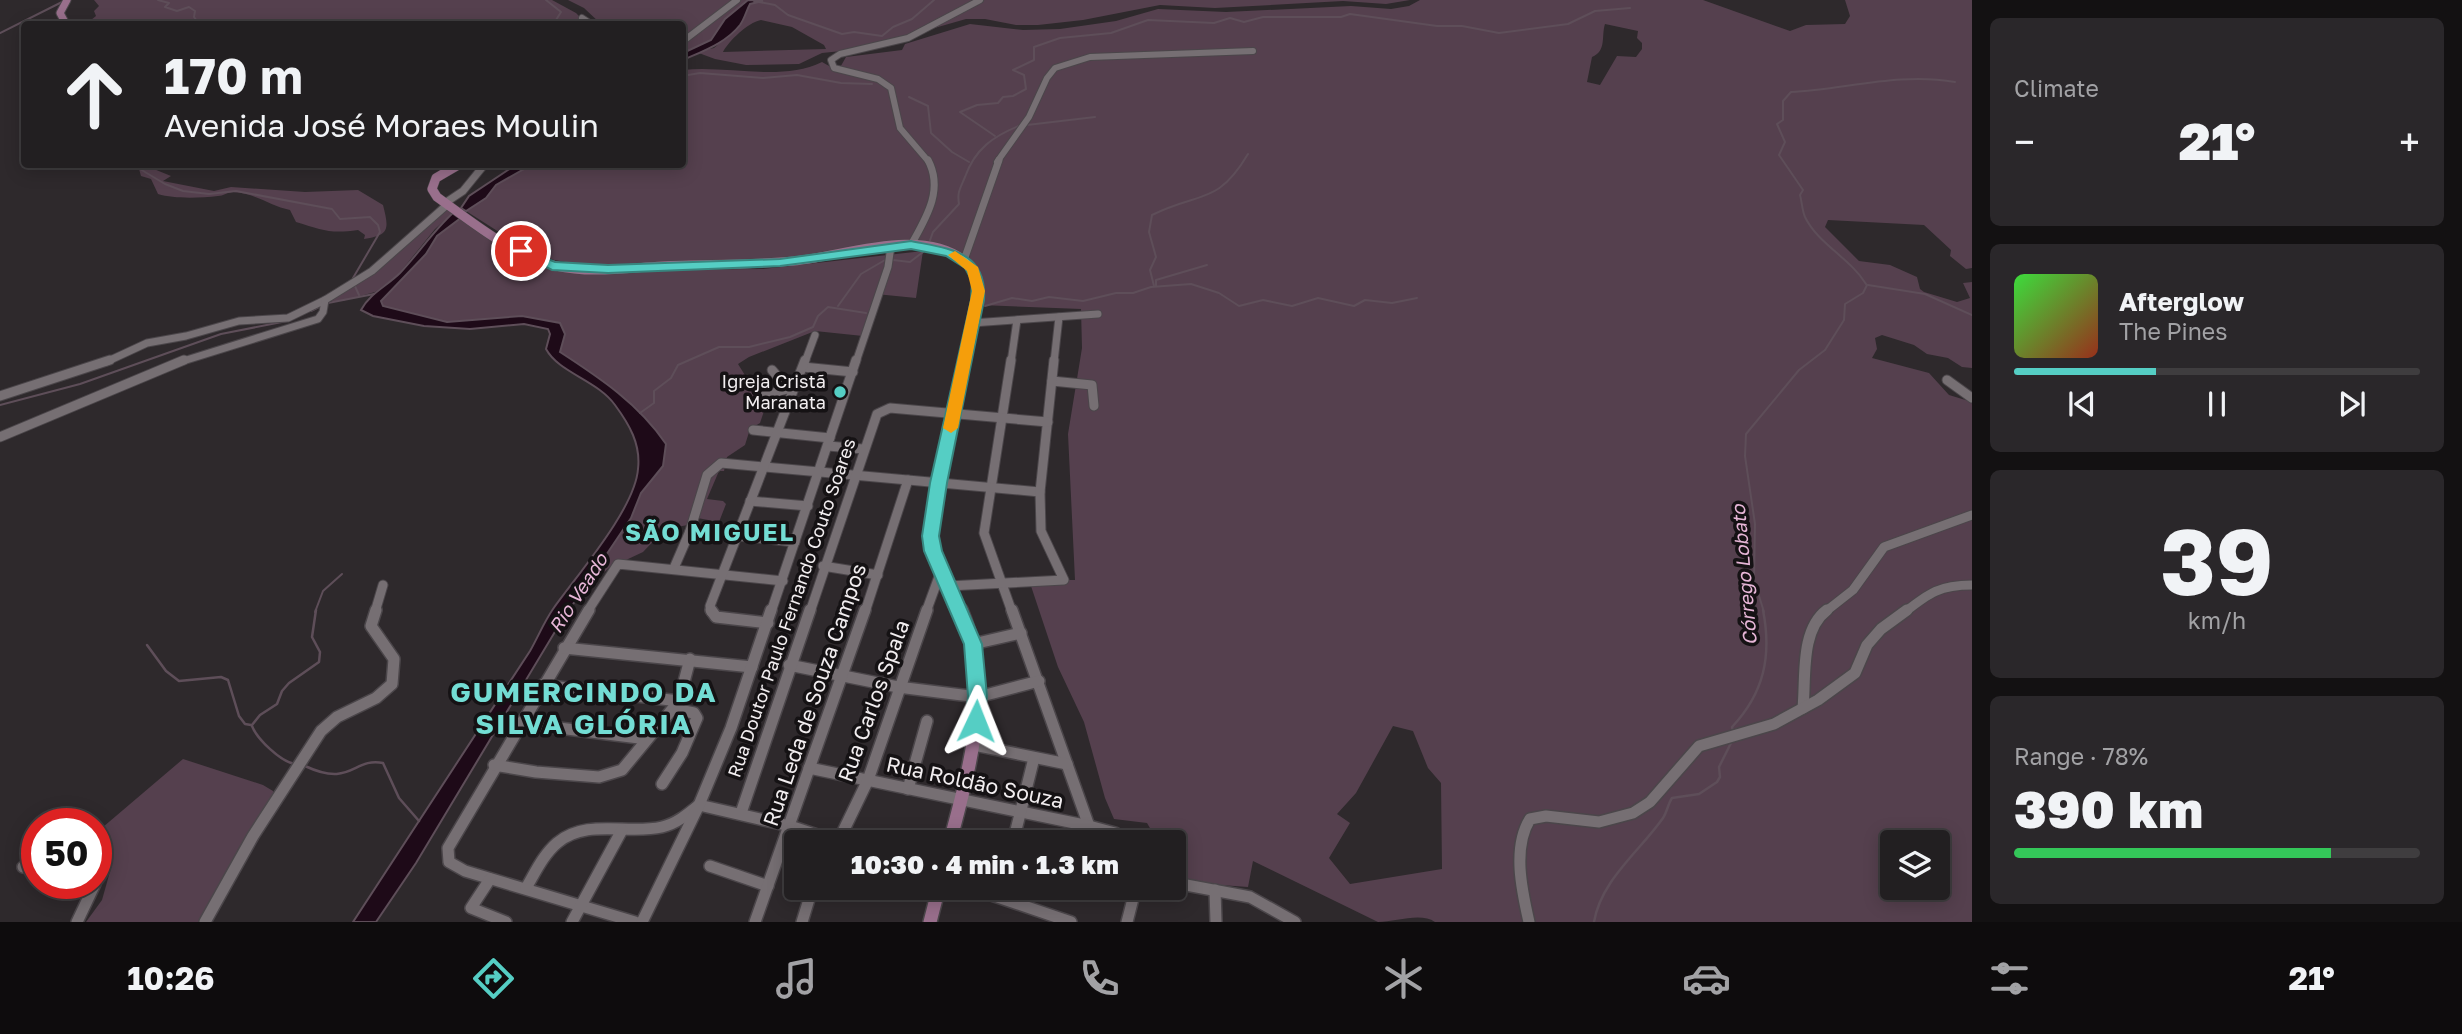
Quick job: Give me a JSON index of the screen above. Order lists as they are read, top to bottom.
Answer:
{
  "streets": {
    "street": [
      "Rua Doutor Paulo Fernando Couto Soares",
      "Rua Leda de Souza Campos",
      "Rua Carlos Spala",
      "Rua Roldão Souza"
    ]
  },
  "crossings": [
    ["Rua Leda de Souza Campos", "Rua Roldão Souza"],
    ["Rua Carlos Spala", "Rua Roldão Souza"]
  ],
  "districts": ["SÃO MIGUEL", "GUMERCINDO DA SILVA GLÓRIA"],
  "water": ["Córrego Lobato", "Rio Veado"],
  "places": ["Igreja Cristã Maranata"],
  "page": {
    "tile": [
      "Climate",
      ["39", "km/h"],
      ["Range · 78%", "390 km"]
    ],
    "turn": ["170 m", "Avenida José Moraes Moulin"],
    "heat": ["−", "21°", "+"],
    "song": ["Afterglow", "The Pines"],
    "limit": "50",
    "trip": "10:30 · 4 min · 1.3 km",
    "tabs": ["10:26", "21°"]
  }
}
